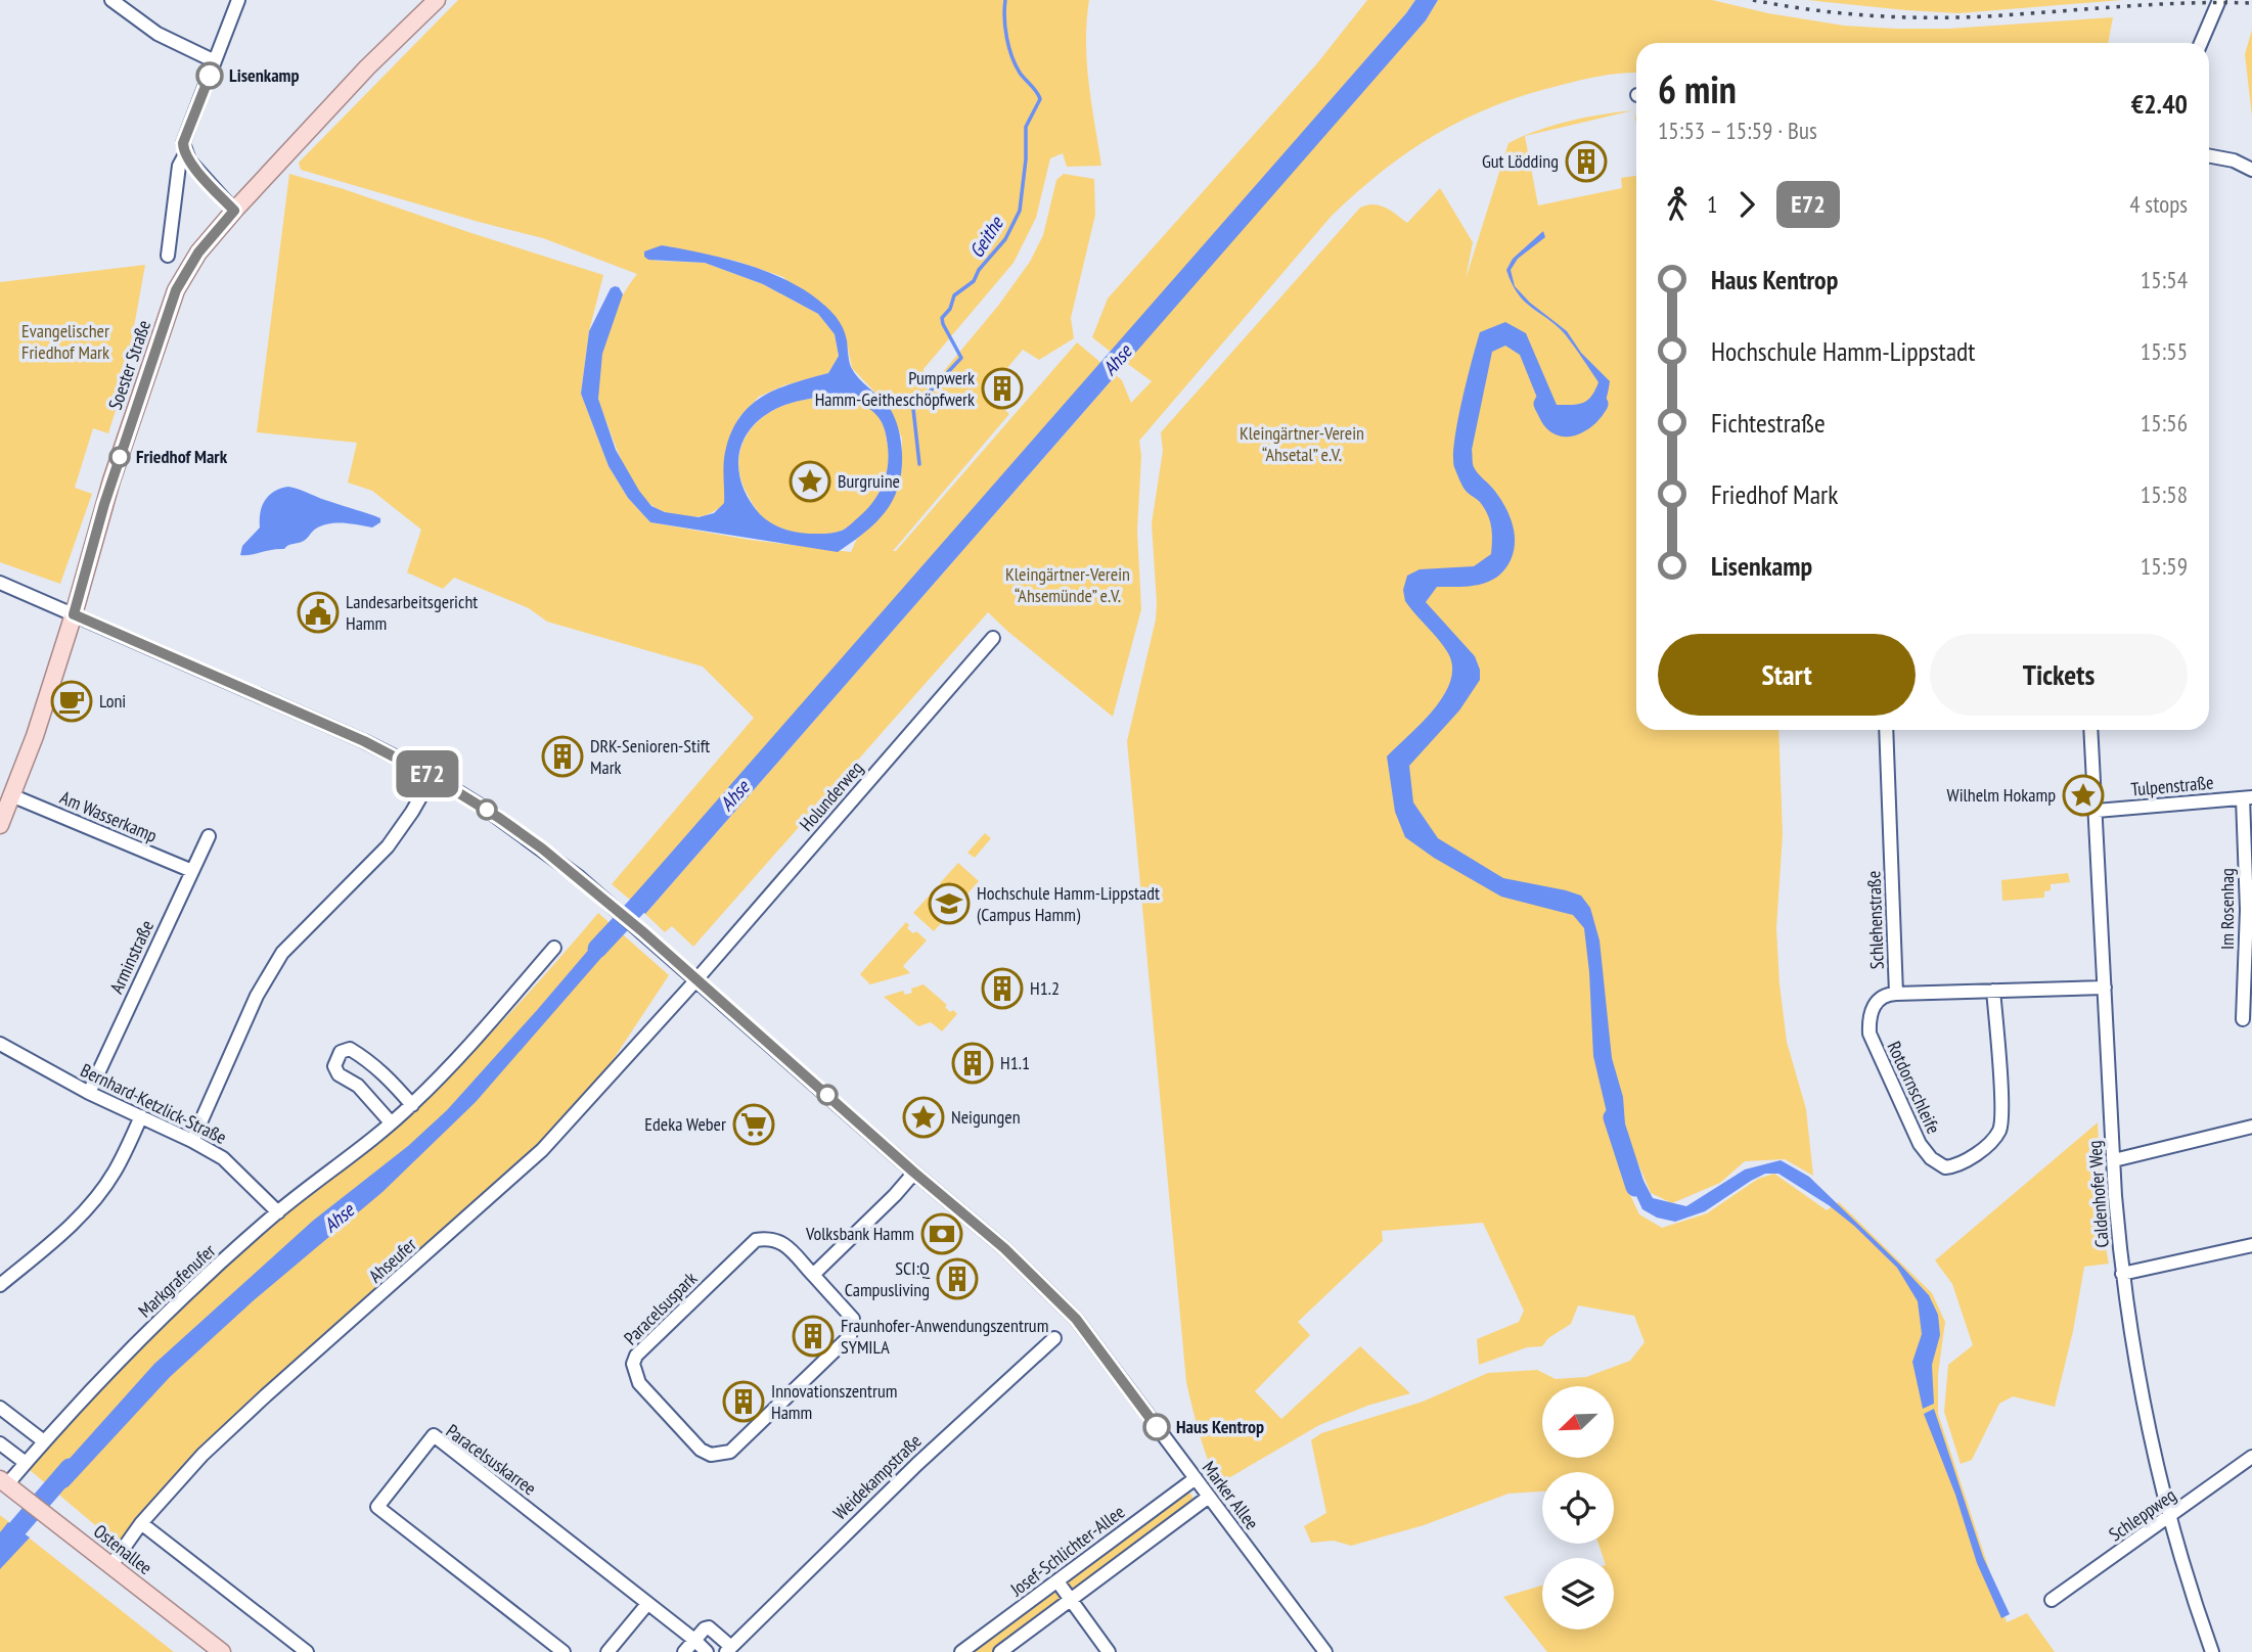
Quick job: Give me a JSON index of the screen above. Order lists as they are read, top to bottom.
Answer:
{
  "streets": {
    "main road": ["Soester Straße", "Ostenallee"],
    "street": [
      "Tulpenstraße",
      "Holunderweg",
      "Am Wasserkamp",
      "Im Rosenhag",
      "Schlehenstraße",
      "Arminstraße",
      "Rotdornschleife",
      "Bernhard-Ketzlick-Straße",
      "Caldenhofer Weg",
      "Ahseufer",
      "Markgrafenufer",
      "Paracelsuspark",
      "Paracelsuskarree",
      "Weidekampstraße",
      "Marker Allee",
      "Schleppweg",
      "Josef-Schlichter-Allee"
    ]
  },
  "crossings": [
    ["Soester Straße", "Am Wasserkamp"],
    ["Soester Straße", "Marker Allee"],
    ["Tulpenstraße", "Im Rosenhag"],
    ["Tulpenstraße", "Caldenhofer Weg"],
    ["Holunderweg", "Ahseufer"],
    ["Holunderweg", "Marker Allee"],
    ["Am Wasserkamp", "Arminstraße"],
    ["Schlehenstraße", "Rotdornschleife"],
    ["Schlehenstraße", "Caldenhofer Weg"],
    ["Arminstraße", "Bernhard-Ketzlick-Straße"],
    ["Bernhard-Ketzlick-Straße", "Markgrafenufer"],
    ["Caldenhofer Weg", "Schleppweg"],
    ["Ahseufer", "Marker Allee"],
    ["Ahseufer", "Ostenallee"],
    ["Markgrafenufer", "Ostenallee"],
    ["Marker Allee", "Josef-Schlichter-Allee"]
  ],
  "water": ["Geithe", "Ahse"],
  "parks": ["Evangelischer Friedhof Mark", "Kleingärtner-Verein “Ahsetal” e.V.", "Kleingärtner-Verein “Ahsemünde” e.V."],
  "places": {
    "other": ["Lisenkamp", "Friedhof Mark", "Haus Kentrop"],
    "building": [
      "Gut Lödding",
      "Pumpwerk Hamm-Geitheschöpfwerk",
      "DRK-Senioren-Stift Mark",
      "H1.2",
      "H1.1",
      "SCI:Q Campusliving",
      "Fraunhofer-Anwendungszentrum SYMILA",
      "Innovationszentrum Hamm"
    ],
    "place": ["Burgruine", "Wilhelm Hokamp", "Neigungen"],
    "public building": ["Landesarbeitsgericht Hamm"],
    "cafe": ["Loni"],
    "school or university": ["Hochschule Hamm-Lippstadt (Campus Hamm)"],
    "supermarket": ["Edeka Weber"],
    "bank": ["Volksbank Hamm"]
  },
  "lines": ["bus line E72"],
  "north": "bottom left",
  "page": {
    "on_map": "E72",
    "heading": ["6 min", "15:53 – 15:59 · Bus", "€2.40"],
    "legs": ["1", "E72", "4 stops"],
    "list": [
      {
        "name": "Haus Kentrop",
        "value": "15:54"
      },
      {
        "name": "Hochschule Hamm-Lippstadt",
        "value": "15:55"
      },
      {
        "name": "Fichtestraße",
        "value": "15:56"
      },
      {
        "name": "Friedhof Mark",
        "value": "15:58"
      },
      {
        "name": "Lisenkamp",
        "value": "15:59"
      }
    ],
    "buttons": ["Start", "Tickets"]
  }
}
